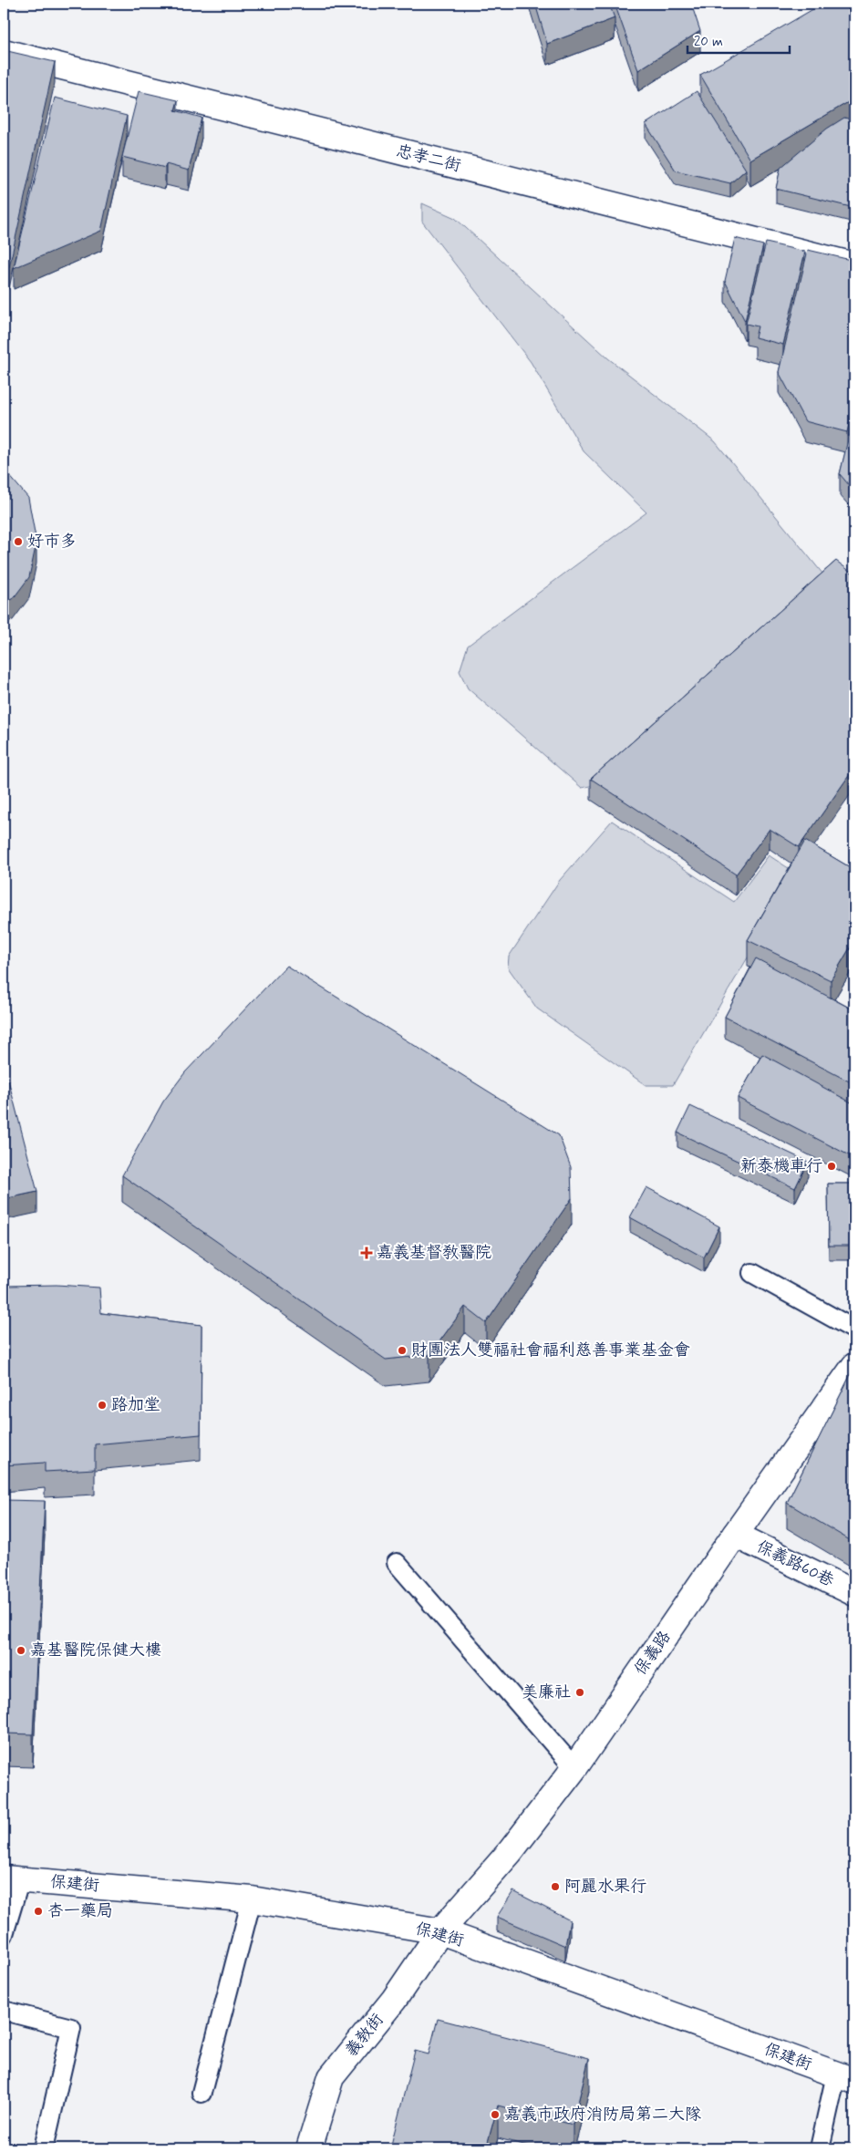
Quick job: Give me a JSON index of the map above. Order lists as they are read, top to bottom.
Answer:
{
  "streets": {
    "street": [
      "忠孝二街",
      "保義路60巷",
      "保義路",
      "保建街",
      "義教街"
    ]
  },
  "crossings": [
    ["保義路60巷", "保義路"],
    ["保義路", "保建街"],
    ["保義路", "義教街"],
    ["保建街", "義教街"]
  ],
  "places": {
    "other": [
      "好市多",
      "新泰機車行",
      "財團法人雙福社會福利慈善事業基金會",
      "路加堂",
      "嘉基醫院保健大樓",
      "美廉社",
      "阿麗水果行",
      "杏一藥局",
      "嘉義市政府消防局第二大隊"
    ],
    "health": ["嘉義基督教醫院"]
  },
  "scale_bar": "20 m"
}
